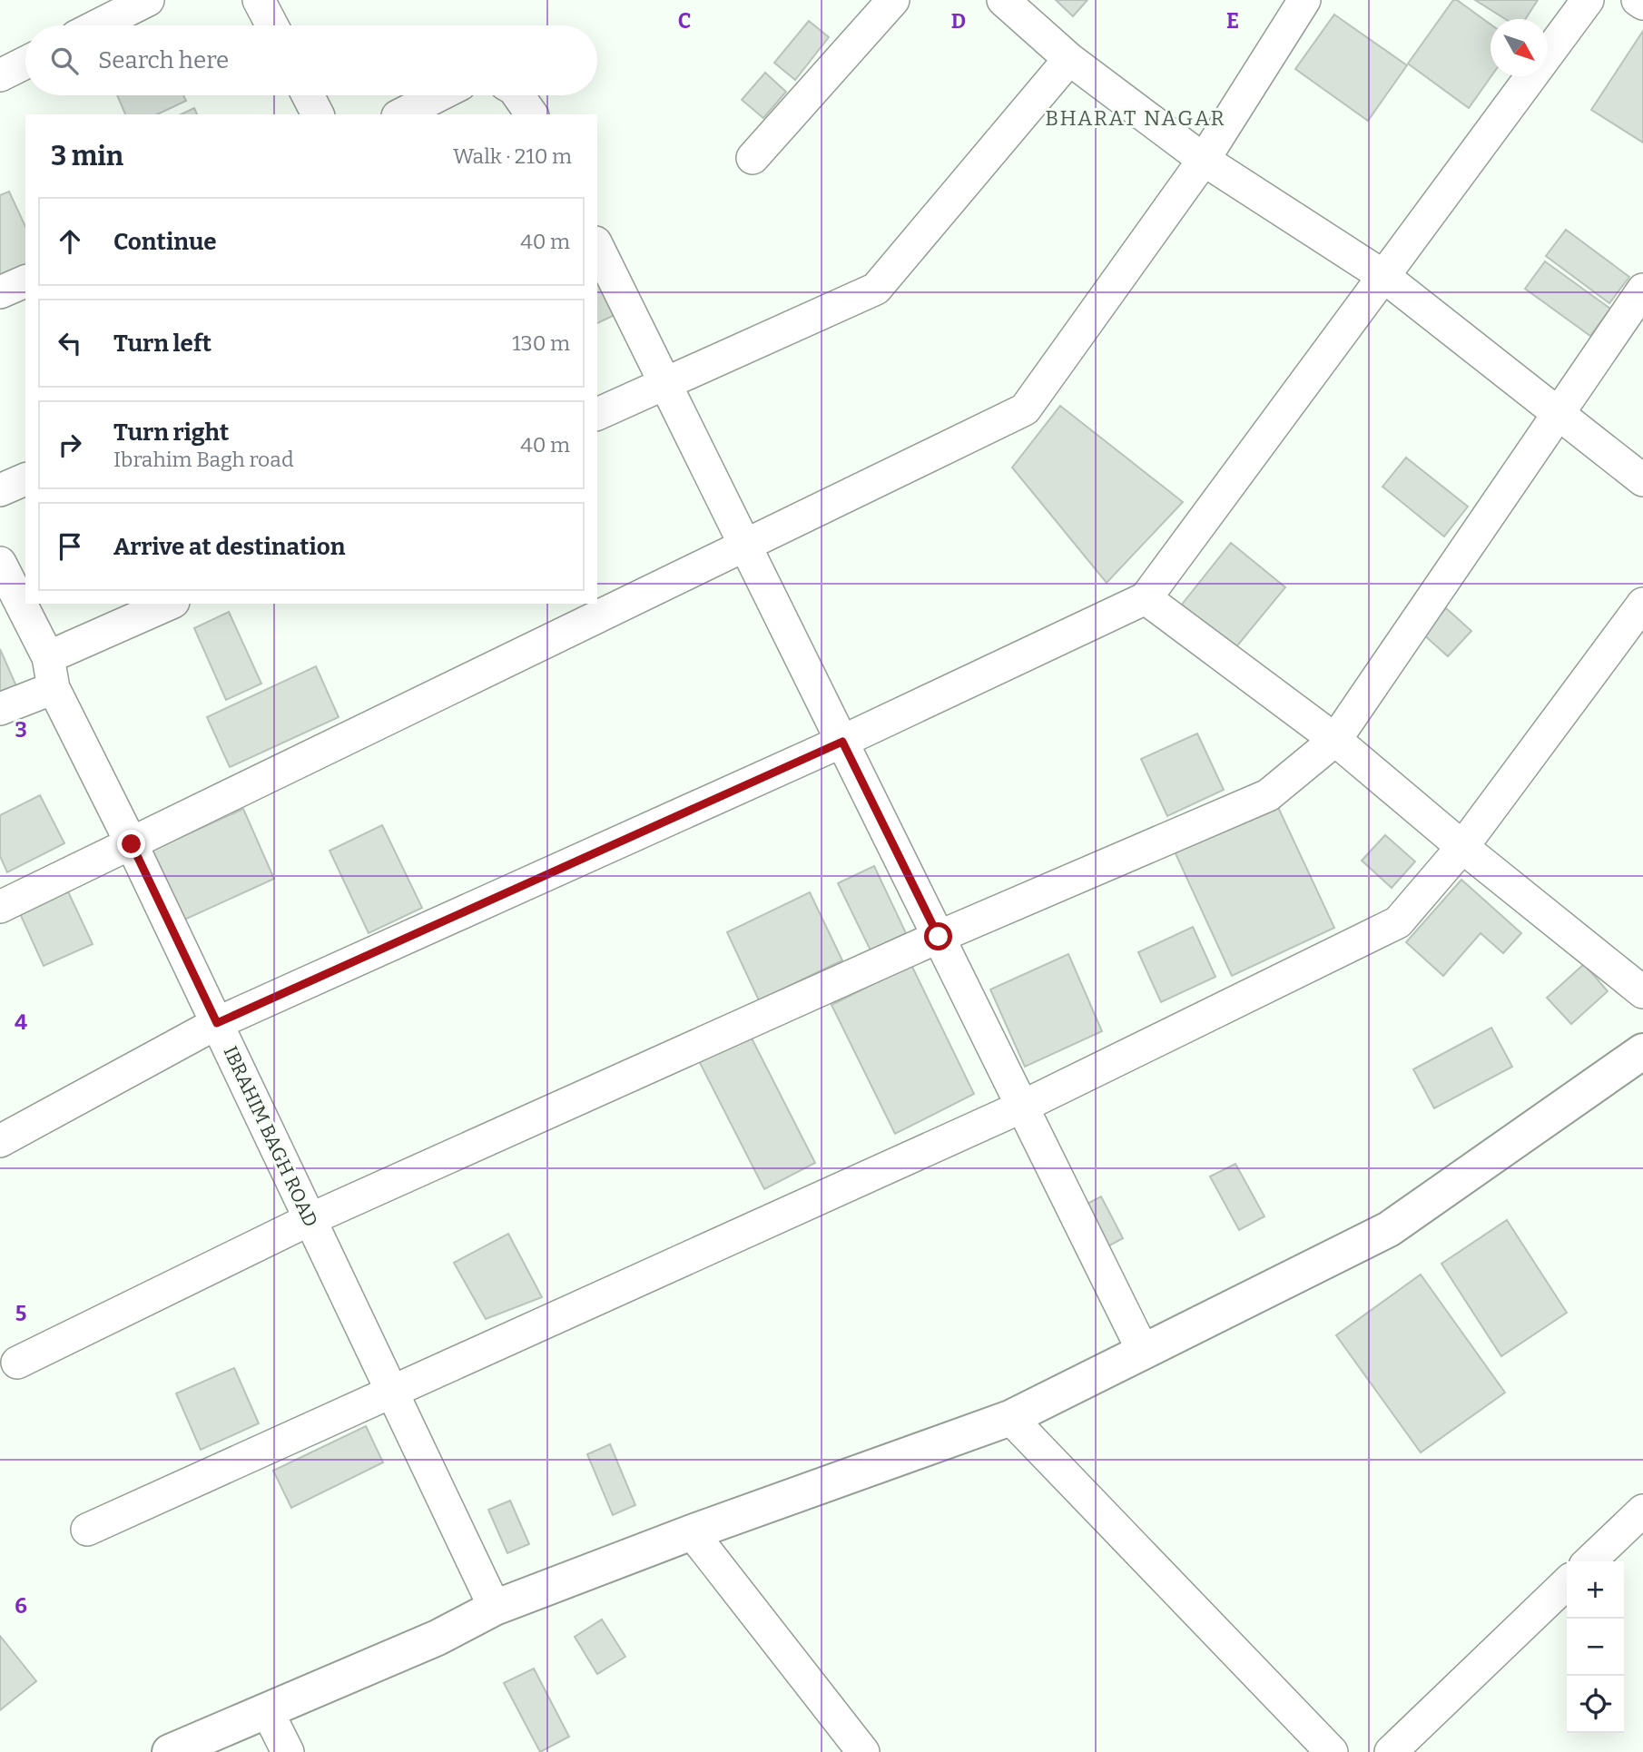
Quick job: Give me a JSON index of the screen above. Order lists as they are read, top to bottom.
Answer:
{
  "streets": {
    "street": ["IBRAHIM BAGH ROAD"]
  },
  "districts": ["BHARAT NAGAR"],
  "north": "bottom right",
  "page": {
    "search": "Search here",
    "heading": ["3 min", "Walk · 210 m"],
    "list": [
      ["Continue", "40 m"],
      ["Turn left", "130 m"],
      ["Turn right", "Ibrahim Bagh road", "40 m"],
      "Arrive at destination"
    ],
    "map_buttons": ["+", "−"]
  },
  "grid": {
    "columns": ["C", "D", "E"],
    "rows": [
      "3",
      "4",
      "5",
      "6"
    ]
  }
}
